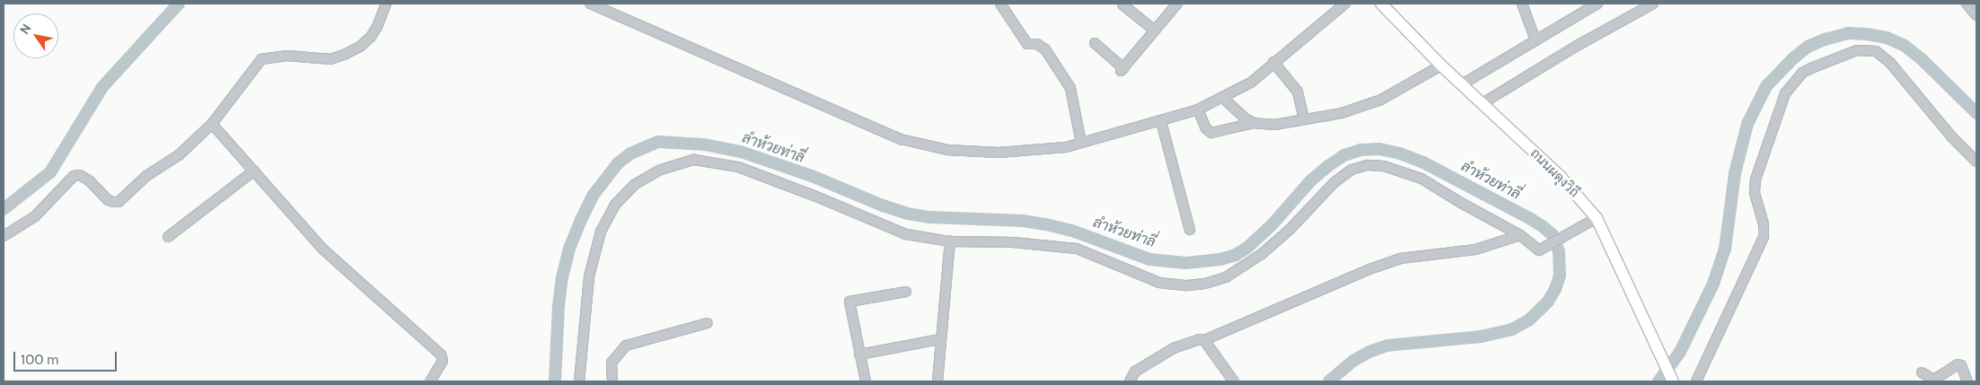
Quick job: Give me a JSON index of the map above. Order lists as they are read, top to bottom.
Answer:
{
  "streets": {
    "main road": ["ถนนผดุงวิถี"]
  },
  "water": ["ลำห้วยท่าลี่"],
  "scale_bar": "100 m",
  "north": "top left"
}
